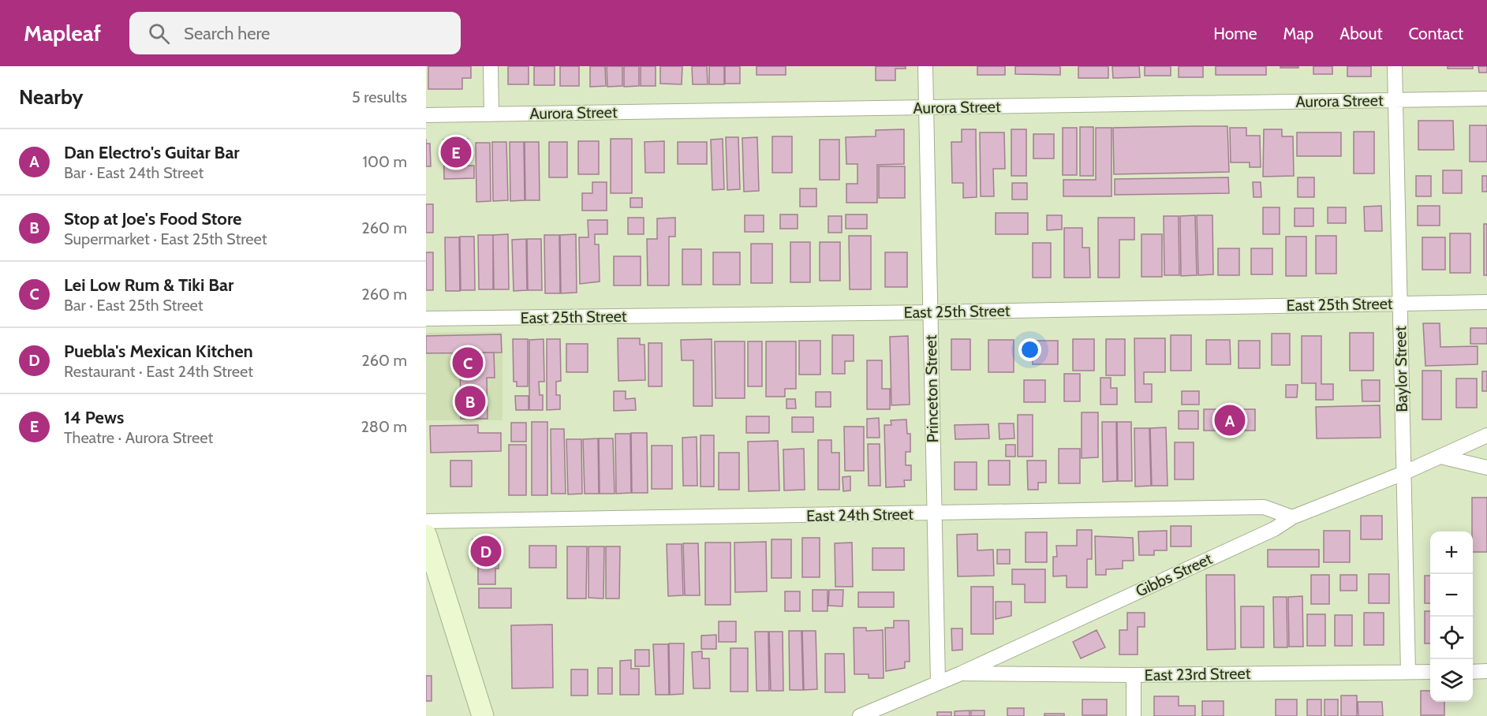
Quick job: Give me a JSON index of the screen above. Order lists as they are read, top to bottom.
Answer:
{
  "streets": {
    "street": [
      "Aurora Street",
      "East 25th Street",
      "Baylor Street",
      "Princeton Street",
      "East 24th Street",
      "Gibbs Street",
      "East 23rd Street"
    ]
  },
  "crossings": [
    ["Aurora Street", "Baylor Street"],
    ["Aurora Street", "Princeton Street"],
    ["East 25th Street", "Baylor Street"],
    ["East 25th Street", "Princeton Street"],
    ["Baylor Street", "Gibbs Street"],
    ["Baylor Street", "East 23rd Street"],
    ["Princeton Street", "East 24th Street"],
    ["Princeton Street", "Gibbs Street"],
    ["East 24th Street", "Gibbs Street"],
    ["Gibbs Street", "East 23rd Street"]
  ],
  "page": {
    "header": "Mapleaf",
    "search": "Search here",
    "nav": [
      "Home",
      "Map",
      "About",
      "Contact"
    ],
    "heading": ["Nearby", "5 results"],
    "list": [
      {
        "mark": "A",
        "name": "Dan Electro's Guitar Bar",
        "note": "Bar · East 24th Street",
        "value": "100 m"
      },
      {
        "mark": "B",
        "name": "Stop at Joe's Food Store",
        "note": "Supermarket · East 25th Street",
        "value": "260 m"
      },
      {
        "mark": "C",
        "name": "Lei Low Rum & Tiki Bar",
        "note": "Bar · East 25th Street",
        "value": "260 m"
      },
      {
        "mark": "D",
        "name": "Puebla's Mexican Kitchen",
        "note": "Restaurant · East 24th Street",
        "value": "260 m"
      },
      {
        "mark": "E",
        "name": "14 Pews",
        "note": "Theatre · Aurora Street",
        "value": "280 m"
      }
    ],
    "pins": [
      "E",
      "C",
      "B",
      "A",
      "D"
    ],
    "map_buttons": ["+", "−"]
  }
}
